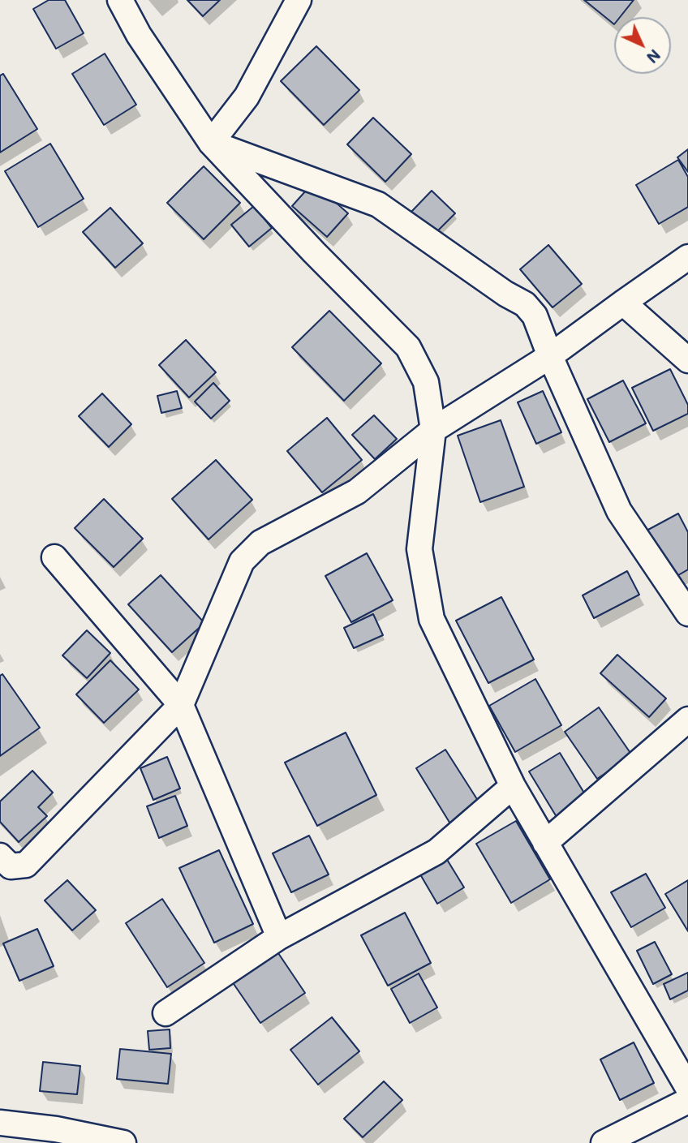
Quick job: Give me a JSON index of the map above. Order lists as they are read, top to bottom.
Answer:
{
  "north": "bottom right"
}
